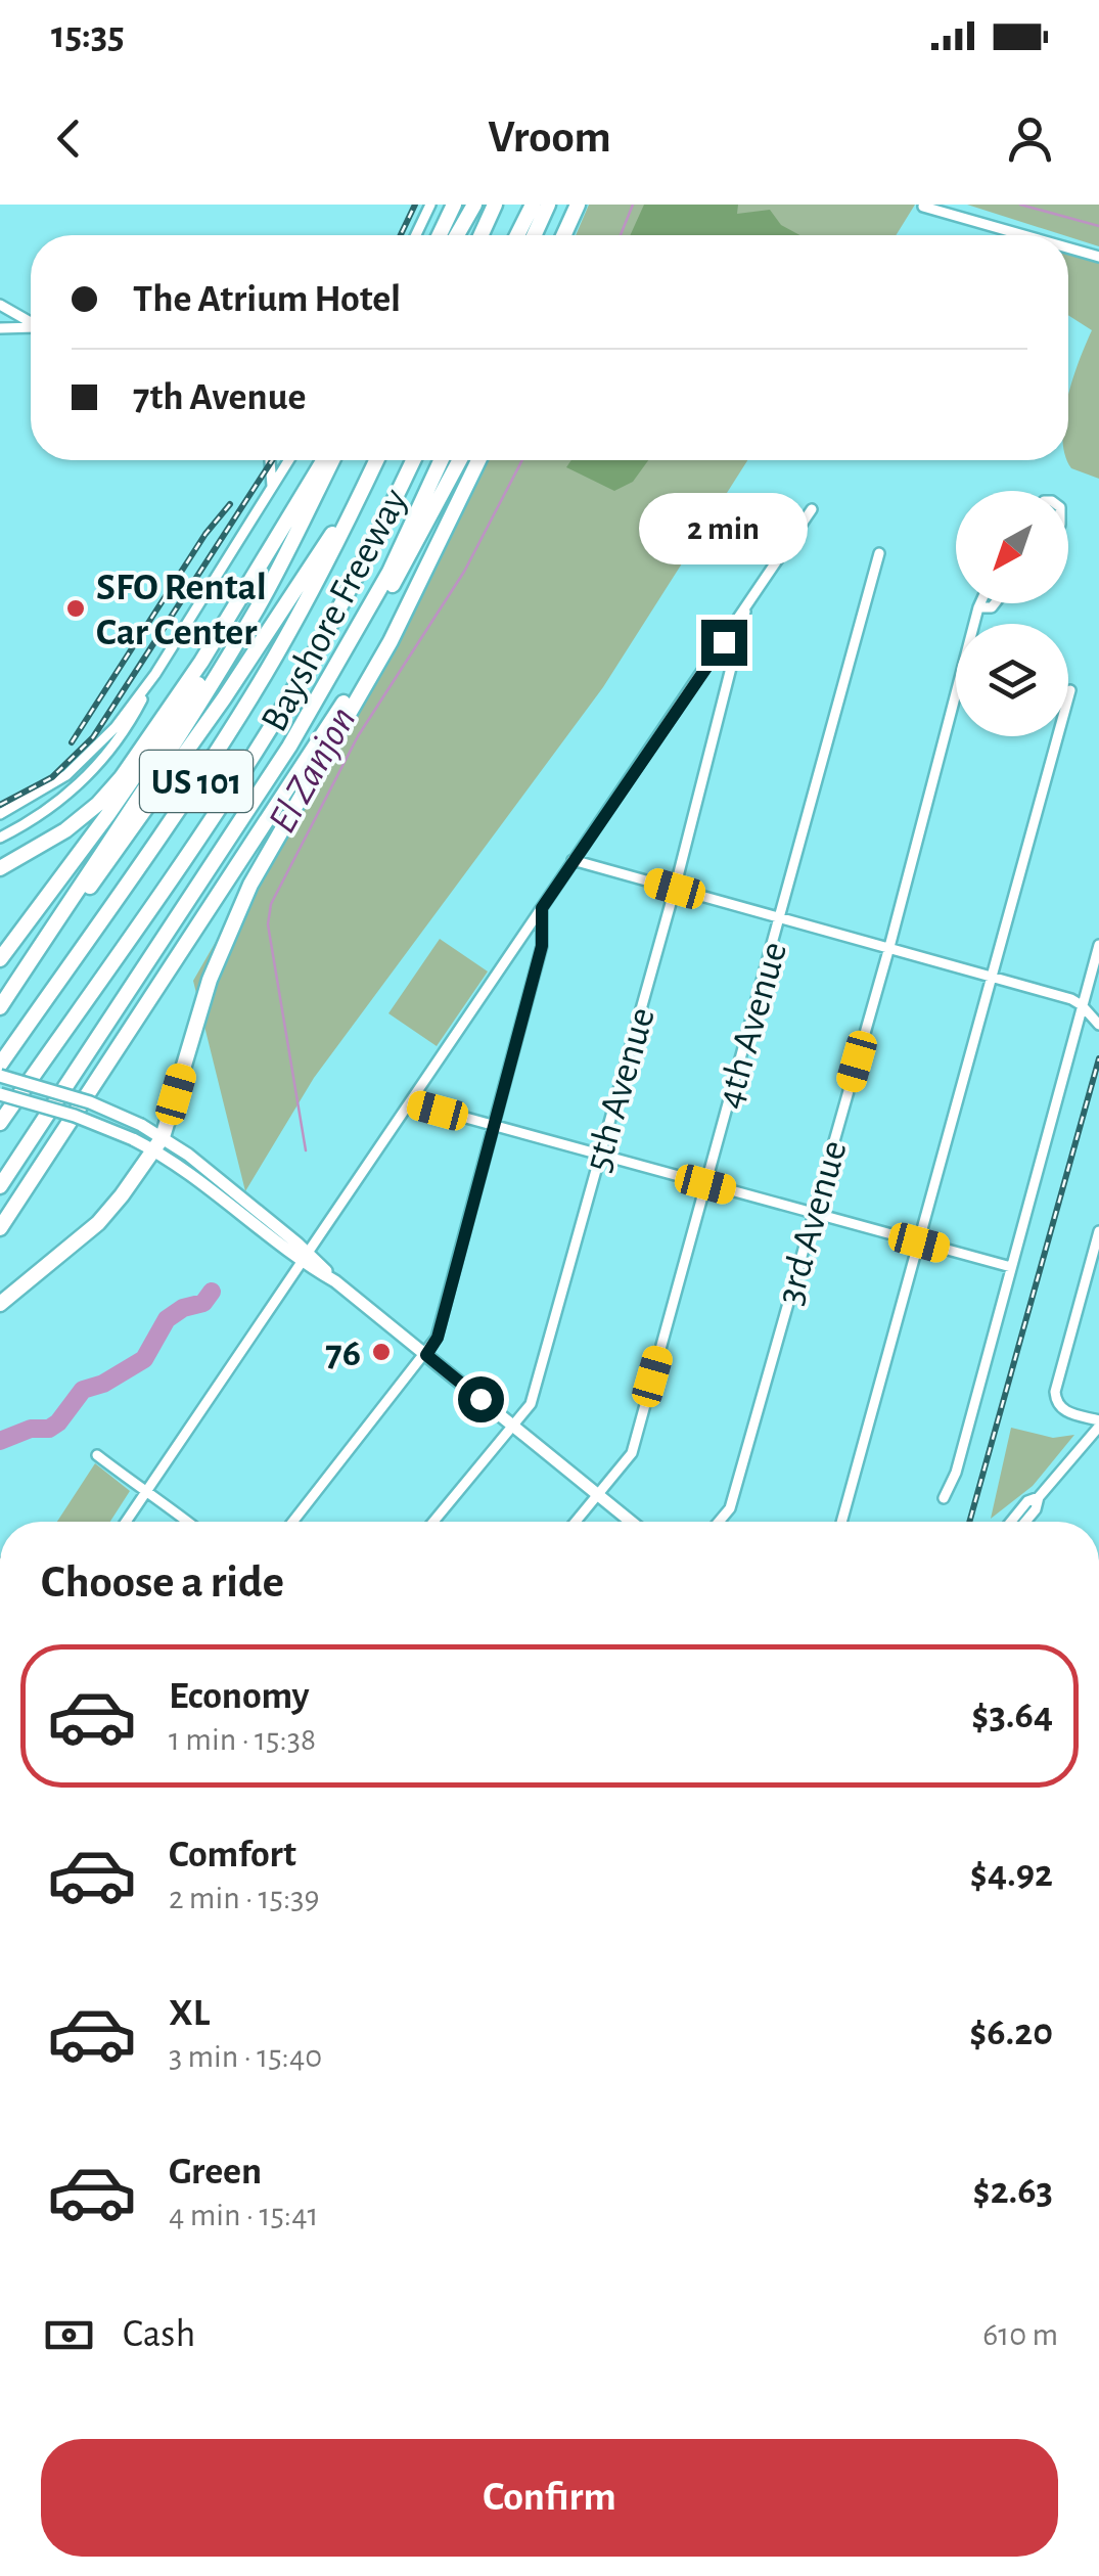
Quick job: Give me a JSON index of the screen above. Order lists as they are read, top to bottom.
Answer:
{
  "streets": {
    "highway": ["Bayshore Freeway", "US 101"],
    "street": ["4th Avenue", "5th Avenue", "3rd Avenue"]
  },
  "water": ["El Zanjon"],
  "places": ["SFO Rental Car Center", "76"],
  "north": "bottom left",
  "page": {
    "status": "15:35",
    "header": "Vroom",
    "banner": ["The Atrium Hotel", "7th Avenue"],
    "bubble": "2 min",
    "heading": "Choose a ride",
    "list": [
      {
        "name": "Economy",
        "note": "1 min · 15:38",
        "value": "$3.64"
      },
      {
        "name": "Comfort",
        "note": "2 min · 15:39",
        "value": "$4.92"
      },
      {
        "name": "XL",
        "note": "3 min · 15:40",
        "value": "$6.20"
      },
      {
        "name": "Green",
        "note": "4 min · 15:41",
        "value": "$2.63"
      }
    ],
    "pay": ["Cash", "610 m"],
    "buttons": "Confirm"
  }
}
